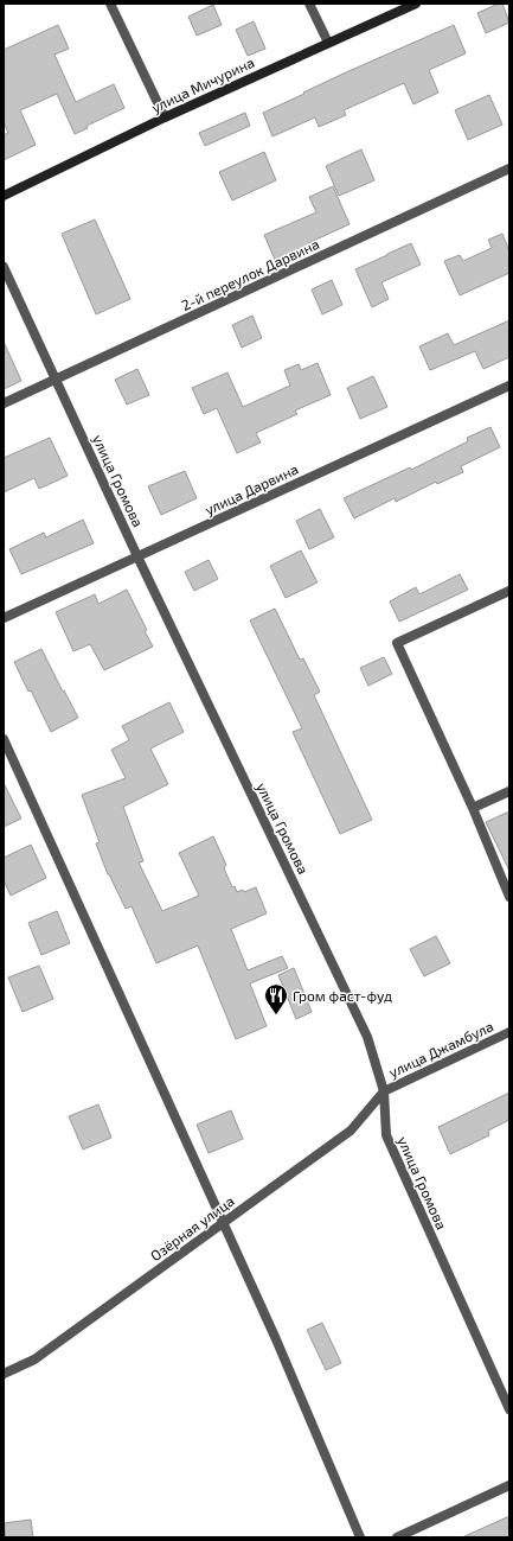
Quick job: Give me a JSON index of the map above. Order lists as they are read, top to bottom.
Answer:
{
  "streets": {
    "street": [
      "улица Мичурина",
      "2-й переулок Дарвина",
      "улица Громова",
      "улица Дарвина",
      "улица Джамбула",
      "Озёрная улица"
    ]
  },
  "crossings": [
    ["2-й переулок Дарвина", "улица Громова"],
    ["улица Громова", "улица Дарвина"],
    ["улица Громова", "улица Джамбула"],
    ["улица Громова", "Озёрная улица"],
    ["улица Джамбула", "Озёрная улица"]
  ],
  "places": {
    "restaurant": ["Гром фаст-фуд"]
  }
}
